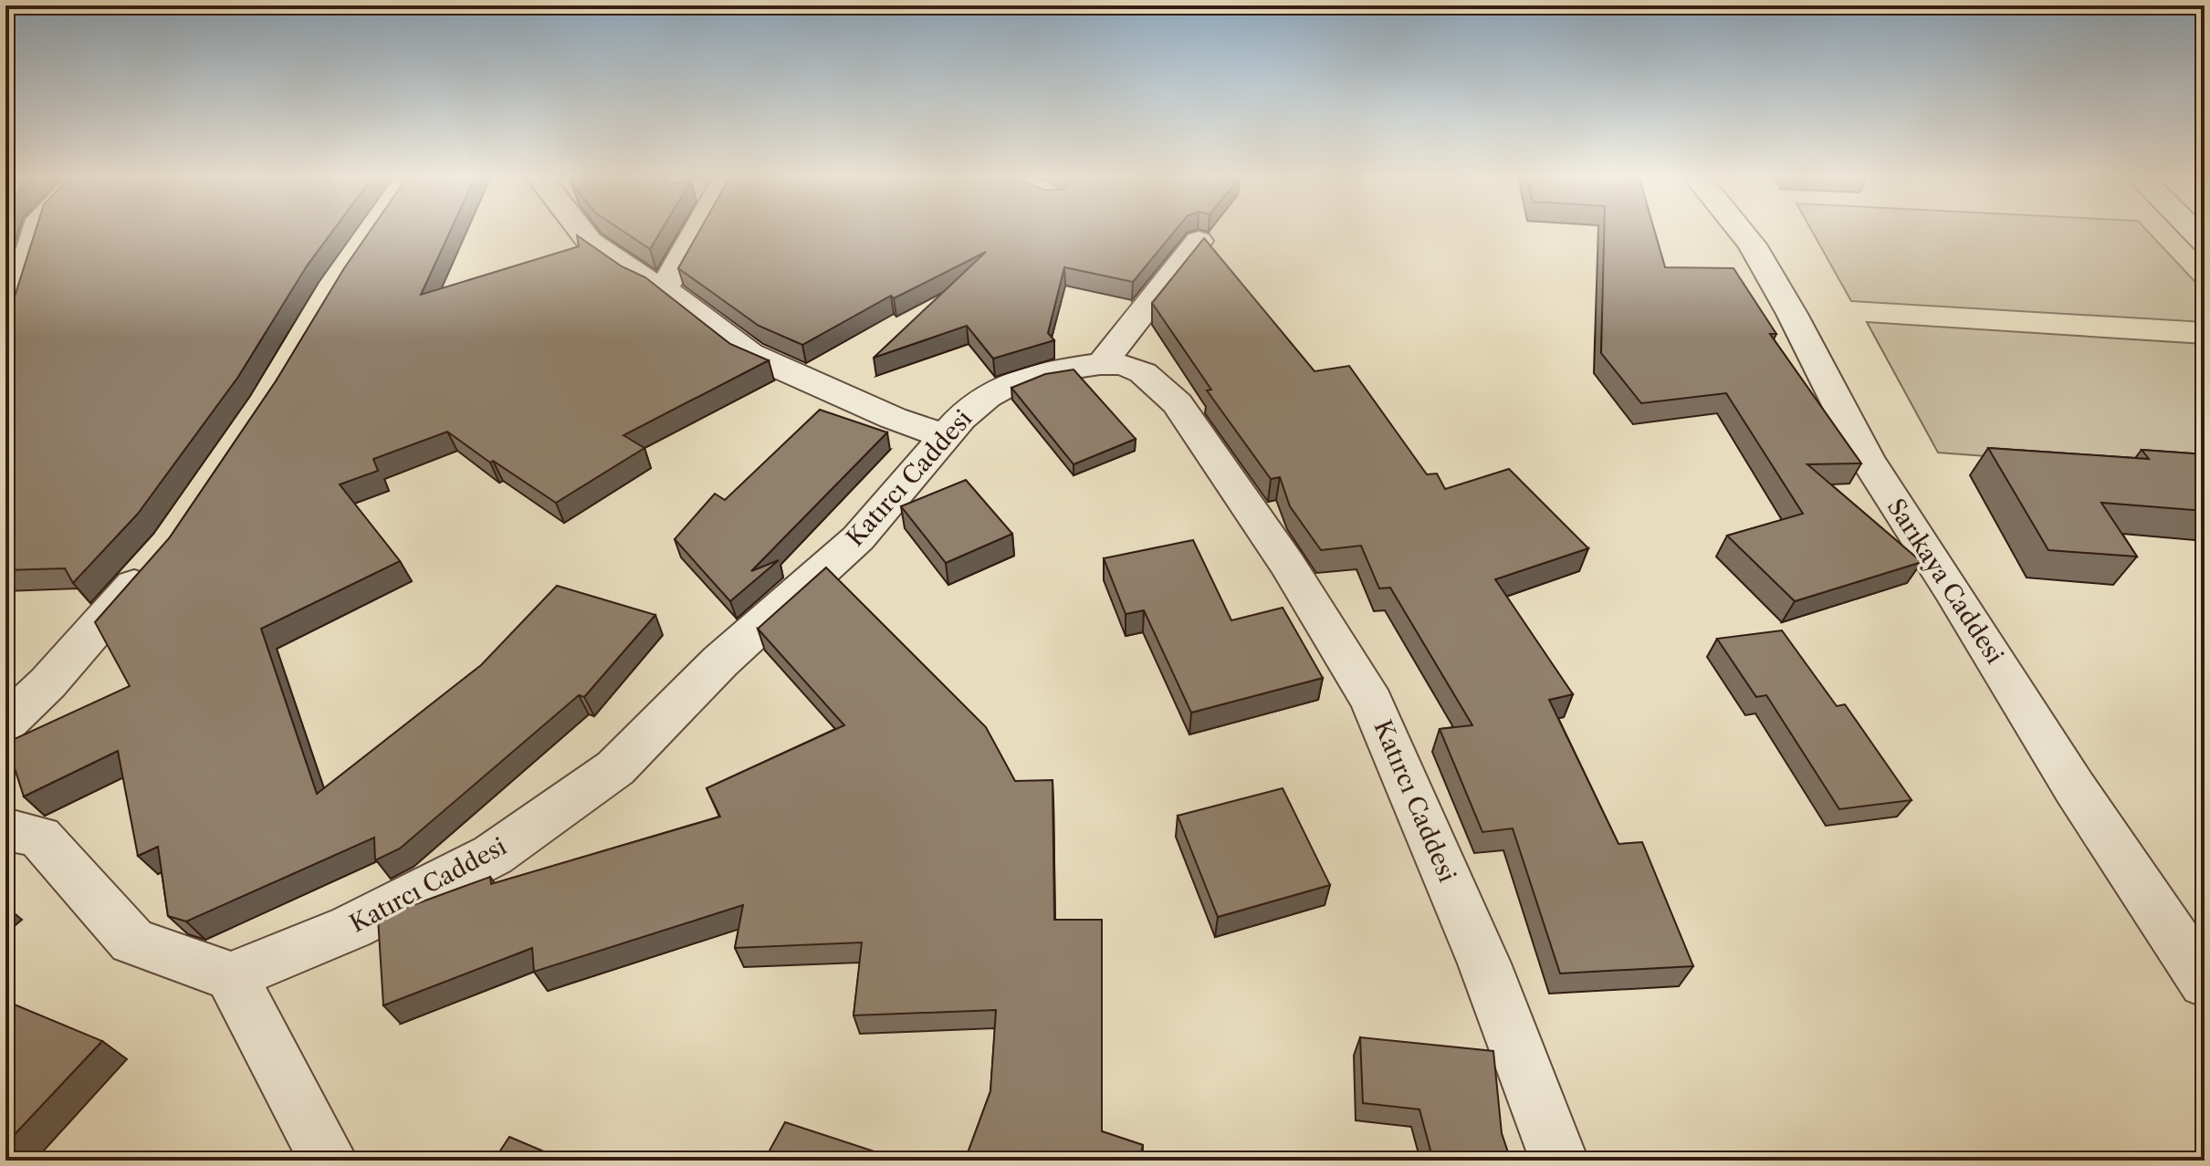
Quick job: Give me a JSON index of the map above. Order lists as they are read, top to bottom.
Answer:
{
  "streets": {
    "street": ["Katırcı Caddesi", "Sarıkaya Caddesi"]
  }
}
